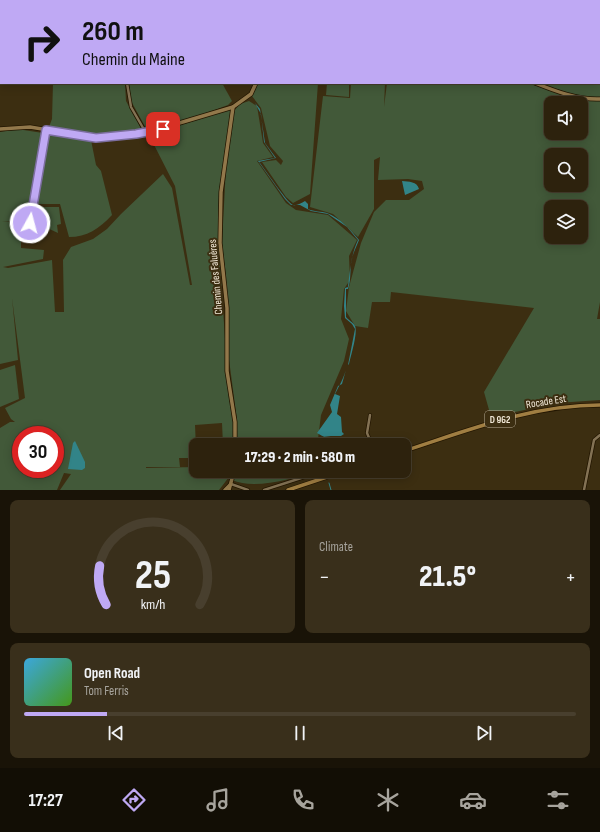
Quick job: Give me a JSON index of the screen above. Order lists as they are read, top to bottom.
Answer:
{
  "streets": {
    "main road": ["Rocade Est", "D 962"],
    "street": ["Chemin des Faluères"]
  },
  "page": {
    "turn": ["260 m", "Chemin du Maine"],
    "limit": "30",
    "trip": "17:29 · 2 min · 580 m",
    "tile": "Climate",
    "heat": ["−", "21.5°", "+"],
    "song": ["Open Road", "Tom Ferris"],
    "tabs": "17:27",
    "gauge": ["25", "km/h"]
  }
}
